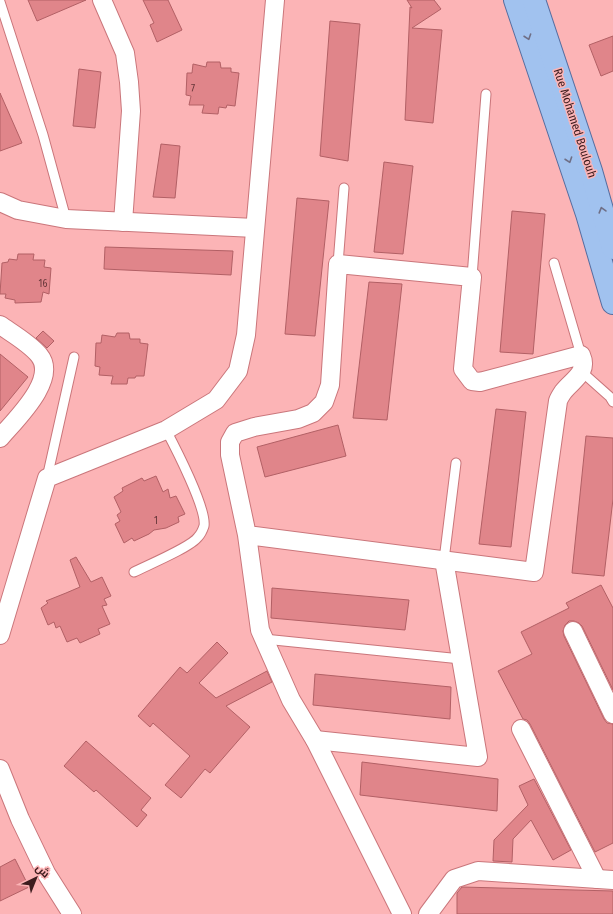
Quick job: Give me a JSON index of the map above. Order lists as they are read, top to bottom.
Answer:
{
  "streets": {
    "main road": ["Rue Mohamed Boulouh"]
  },
  "house_numbers": ["7", "16", "1"],
  "north": "top right"
}
